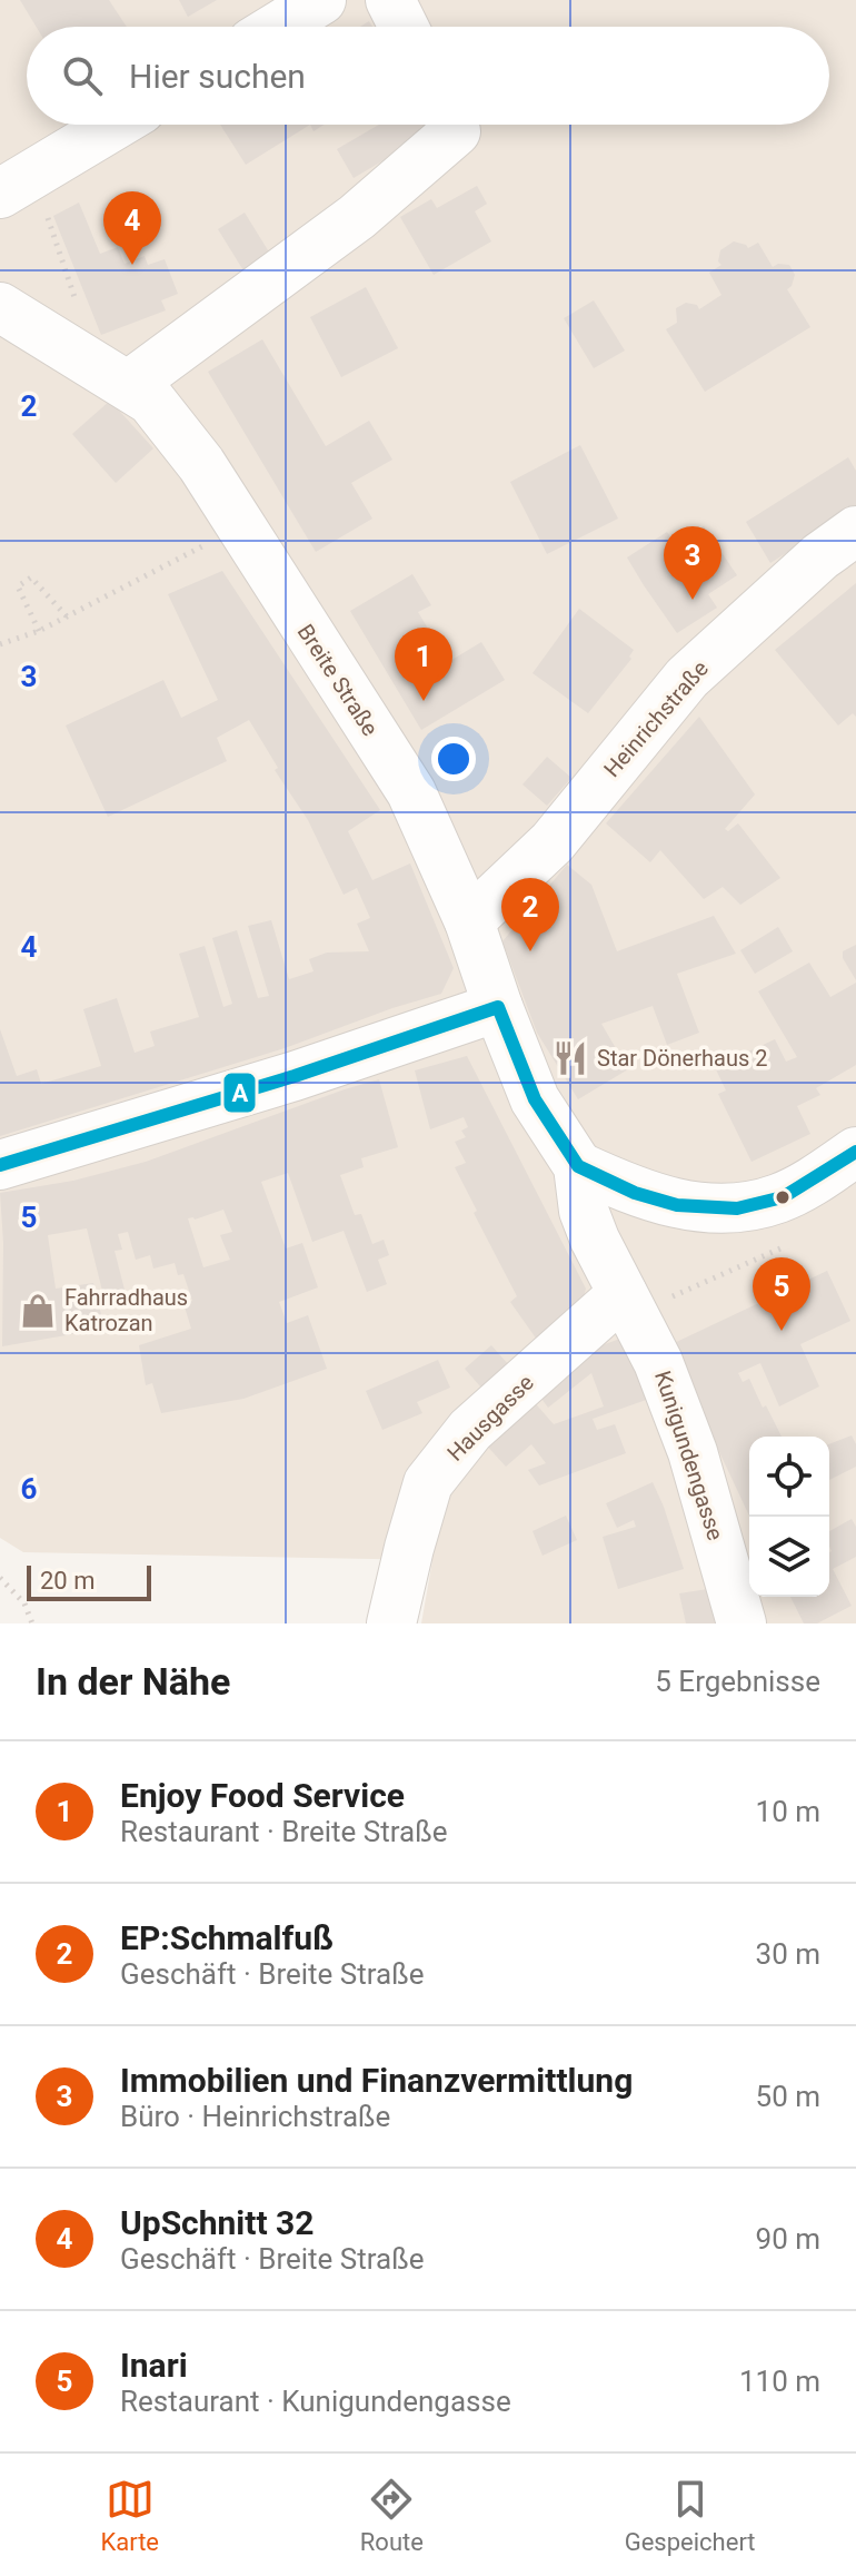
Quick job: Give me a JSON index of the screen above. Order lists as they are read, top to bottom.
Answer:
{
  "streets": {
    "street": [
      "Breite Straße",
      "Heinrichstraße",
      "Hausgasse",
      "Kunigundengasse"
    ]
  },
  "crossings": [
    ["Breite Straße", "Heinrichstraße"],
    ["Breite Straße", "Kunigundengasse"],
    ["Hausgasse", "Kunigundengasse"]
  ],
  "places": {
    "restaurant": ["Star Dönerhaus 2"],
    "shop": ["Fahrradhaus Katrozan"]
  },
  "lines": ["transit line A"],
  "scale_bar": "20 m",
  "page": {
    "search": "Hier suchen",
    "pins": [
      "4",
      "3",
      "1",
      "2",
      "5"
    ],
    "scale": "20 m",
    "heading": ["In der Nähe", "5 Ergebnisse"],
    "list": [
      {
        "mark": "1",
        "name": "Enjoy Food Service",
        "note": "Restaurant · Breite Straße",
        "value": "10 m"
      },
      {
        "mark": "2",
        "name": "EP:Schmalfuß",
        "note": "Geschäft · Breite Straße",
        "value": "30 m"
      },
      {
        "mark": "3",
        "name": "Immobilien und Finanzvermittlung",
        "note": "Büro · Heinrichstraße",
        "value": "50 m"
      },
      {
        "mark": "4",
        "name": "UpSchnitt 32",
        "note": "Geschäft · Breite Straße",
        "value": "90 m"
      },
      {
        "mark": "5",
        "name": "Inari",
        "note": "Restaurant · Kunigundengasse",
        "value": "110 m"
      }
    ],
    "nav": ["Karte", "Route", "Gespeichert"]
  },
  "grid": {
    "rows": [
      "2",
      "3",
      "4",
      "5",
      "6"
    ]
  }
}
